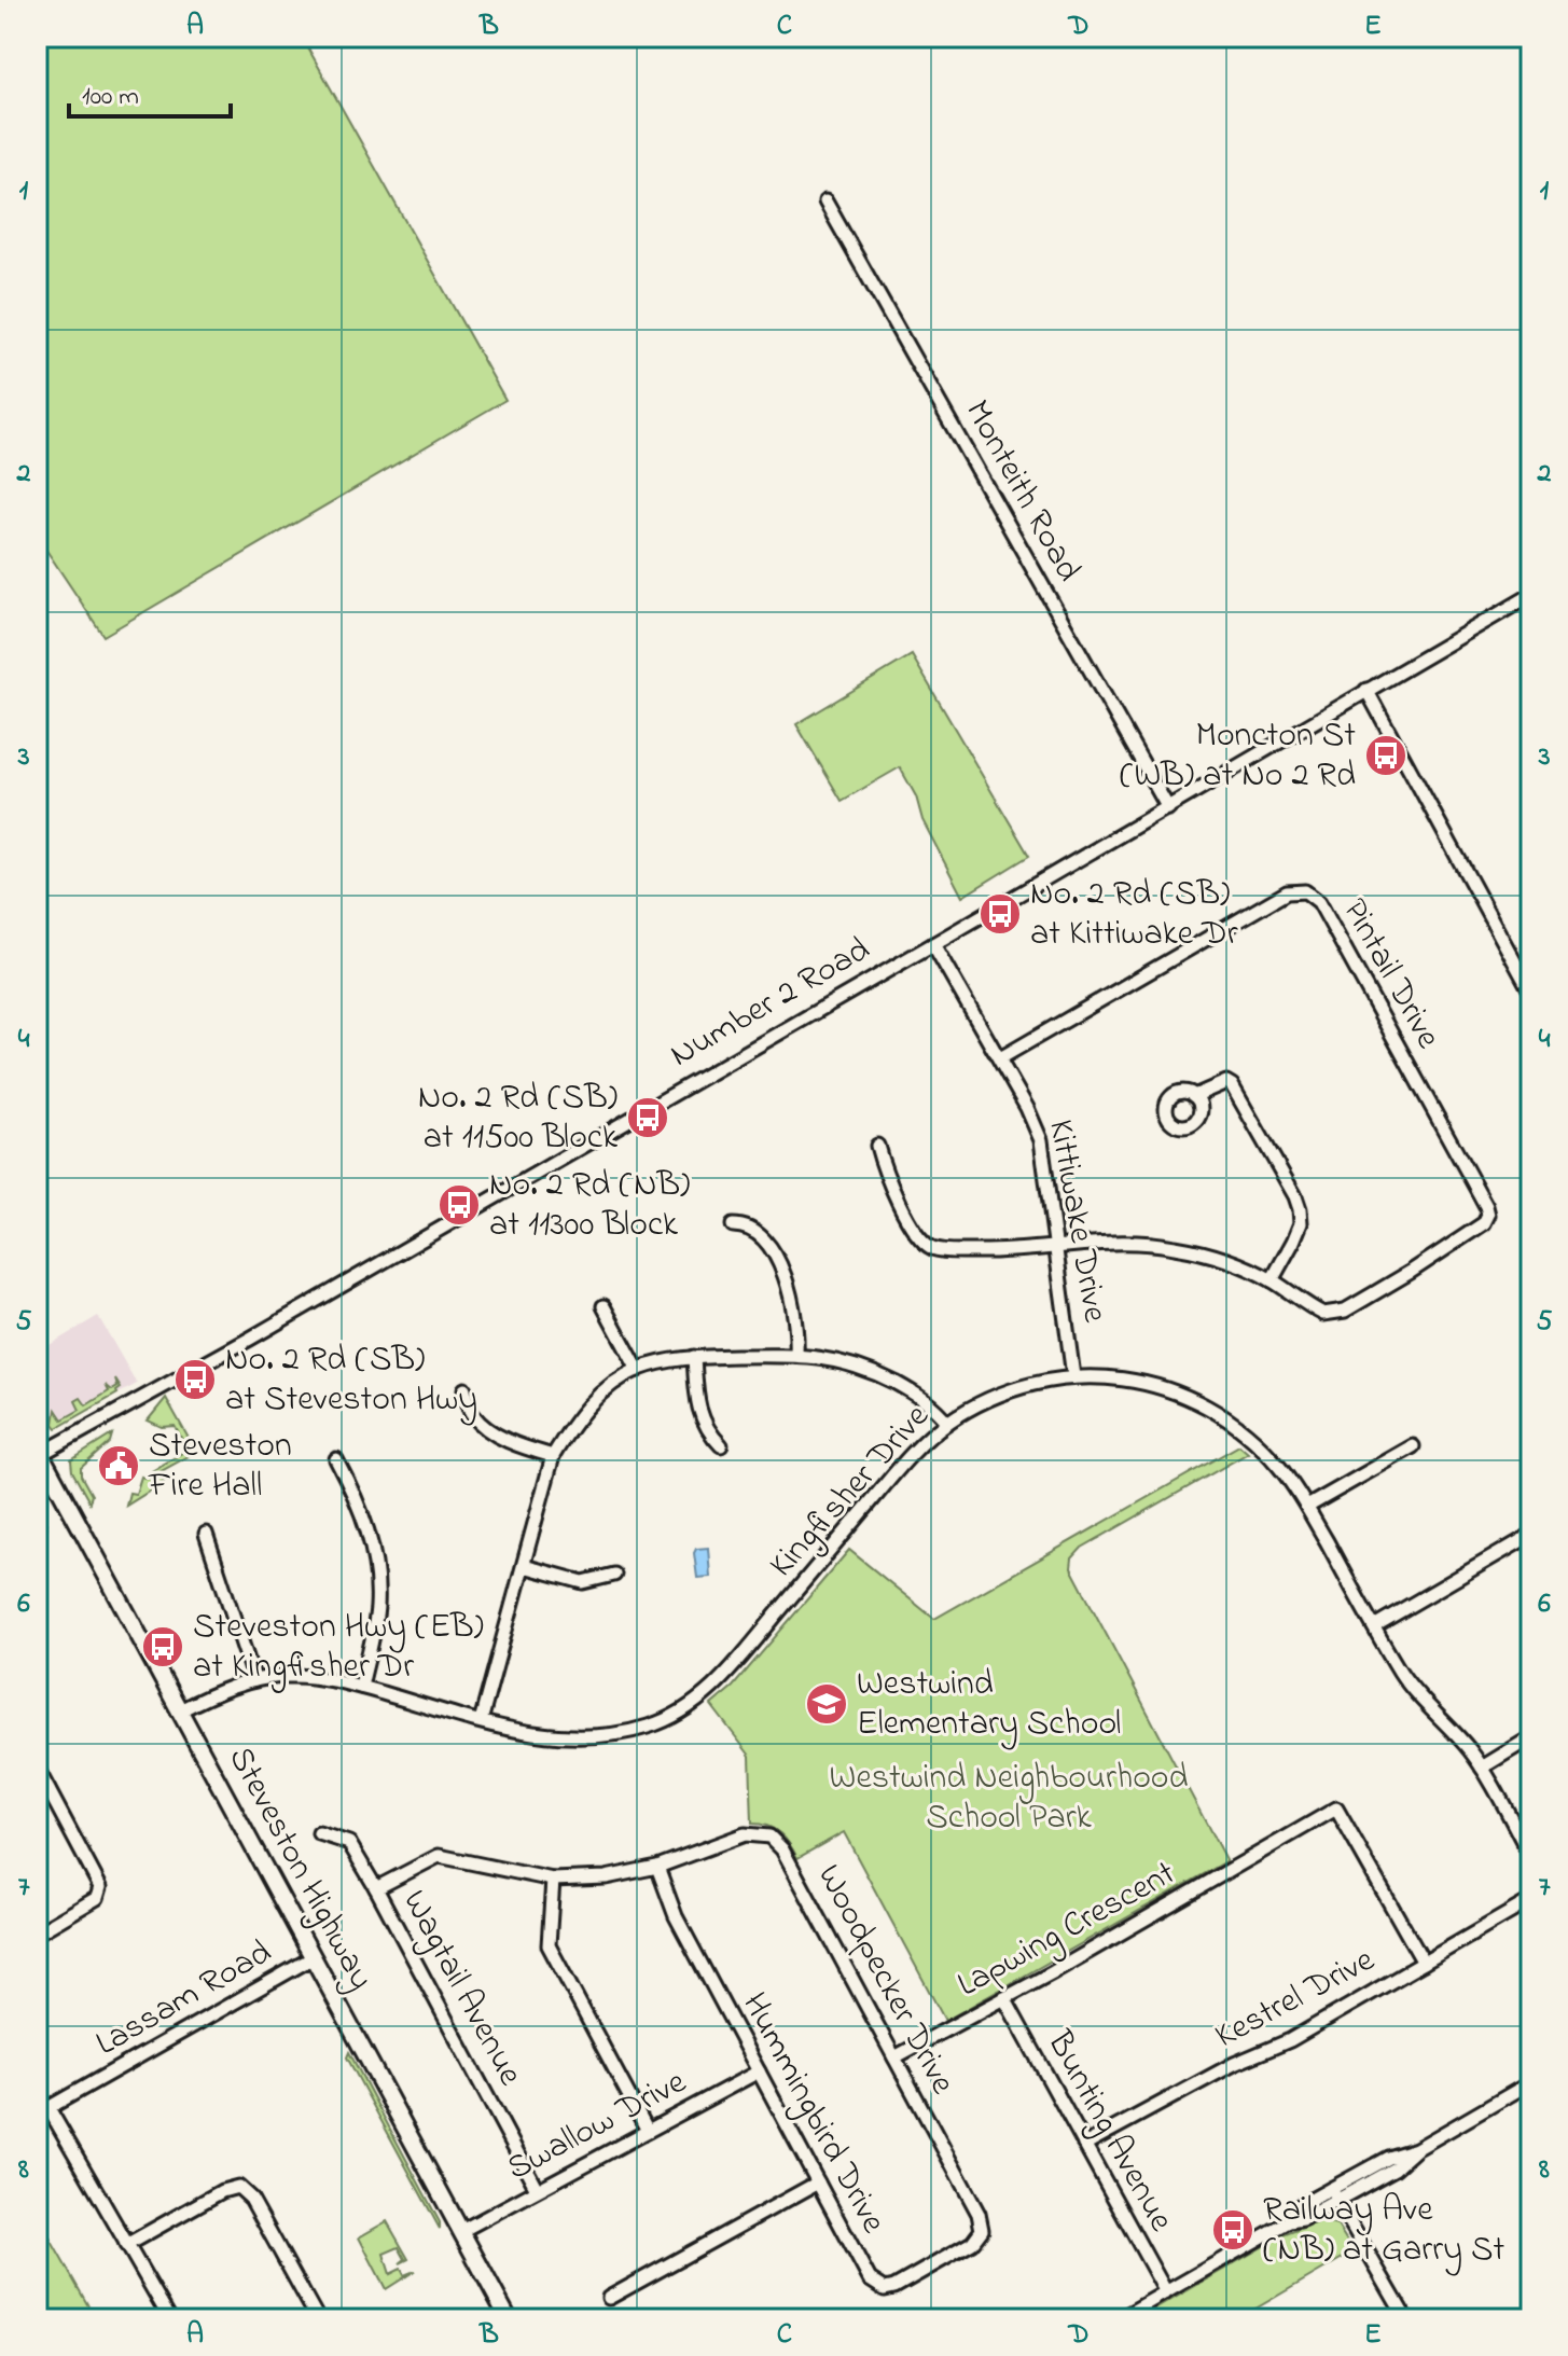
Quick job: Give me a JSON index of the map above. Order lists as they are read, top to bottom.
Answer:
{
  "streets": {
    "main road": ["Steveston Highway"],
    "street": [
      "Monteith Road",
      "Pintail Drive",
      "Number 2 Road",
      "Kittiwake Drive",
      "Kingfisher Drive",
      "Lapwing Crescent",
      "Woodpecker Drive",
      "Wagtail Avenue",
      "Lassam Road",
      "Kestrel Drive",
      "Hummingbird Drive",
      "Swallow Drive",
      "Bunting Avenue"
    ]
  },
  "crossings": [
    ["Monteith Road", "Number 2 Road"],
    ["Pintail Drive", "Kittiwake Drive"],
    ["Number 2 Road", "Kittiwake Drive"],
    ["Number 2 Road", "Steveston Highway"],
    ["Kittiwake Drive", "Kingfisher Drive"],
    ["Kingfisher Drive", "Steveston Highway"],
    ["Steveston Highway", "Lassam Road"],
    ["Steveston Highway", "Swallow Drive"],
    ["Lapwing Crescent", "Woodpecker Drive"],
    ["Lapwing Crescent", "Kestrel Drive"],
    ["Lapwing Crescent", "Bunting Avenue"],
    ["Woodpecker Drive", "Wagtail Avenue"],
    ["Woodpecker Drive", "Hummingbird Drive"],
    ["Wagtail Avenue", "Swallow Drive"],
    ["Kestrel Drive", "Bunting Avenue"],
    ["Hummingbird Drive", "Swallow Drive"]
  ],
  "parks": ["Westwind Neighbourhood School Park"],
  "places": {
    "bus stop": [
      "Moncton St (WB) at No 2 Rd",
      "No. 2 Rd (SB) at Kittiwake Dr",
      "No. 2 Rd (SB) at 11500 Block",
      "No. 2 Rd (NB) at 11300 Block",
      "No. 2 Rd (SB) at Steveston Hwy",
      "Steveston Hwy (EB) at Kingfisher Dr",
      "Railway Ave (NB) at Garry St"
    ],
    "public building": ["Steveston Fire Hall"],
    "school or university": ["Westwind Elementary School"]
  },
  "scale_bar": "100 m",
  "grid": {
    "columns": [
      "A",
      "B",
      "C",
      "D",
      "E"
    ],
    "rows": [
      "1",
      "2",
      "3",
      "4",
      "5",
      "6",
      "7",
      "8"
    ]
  }
}
